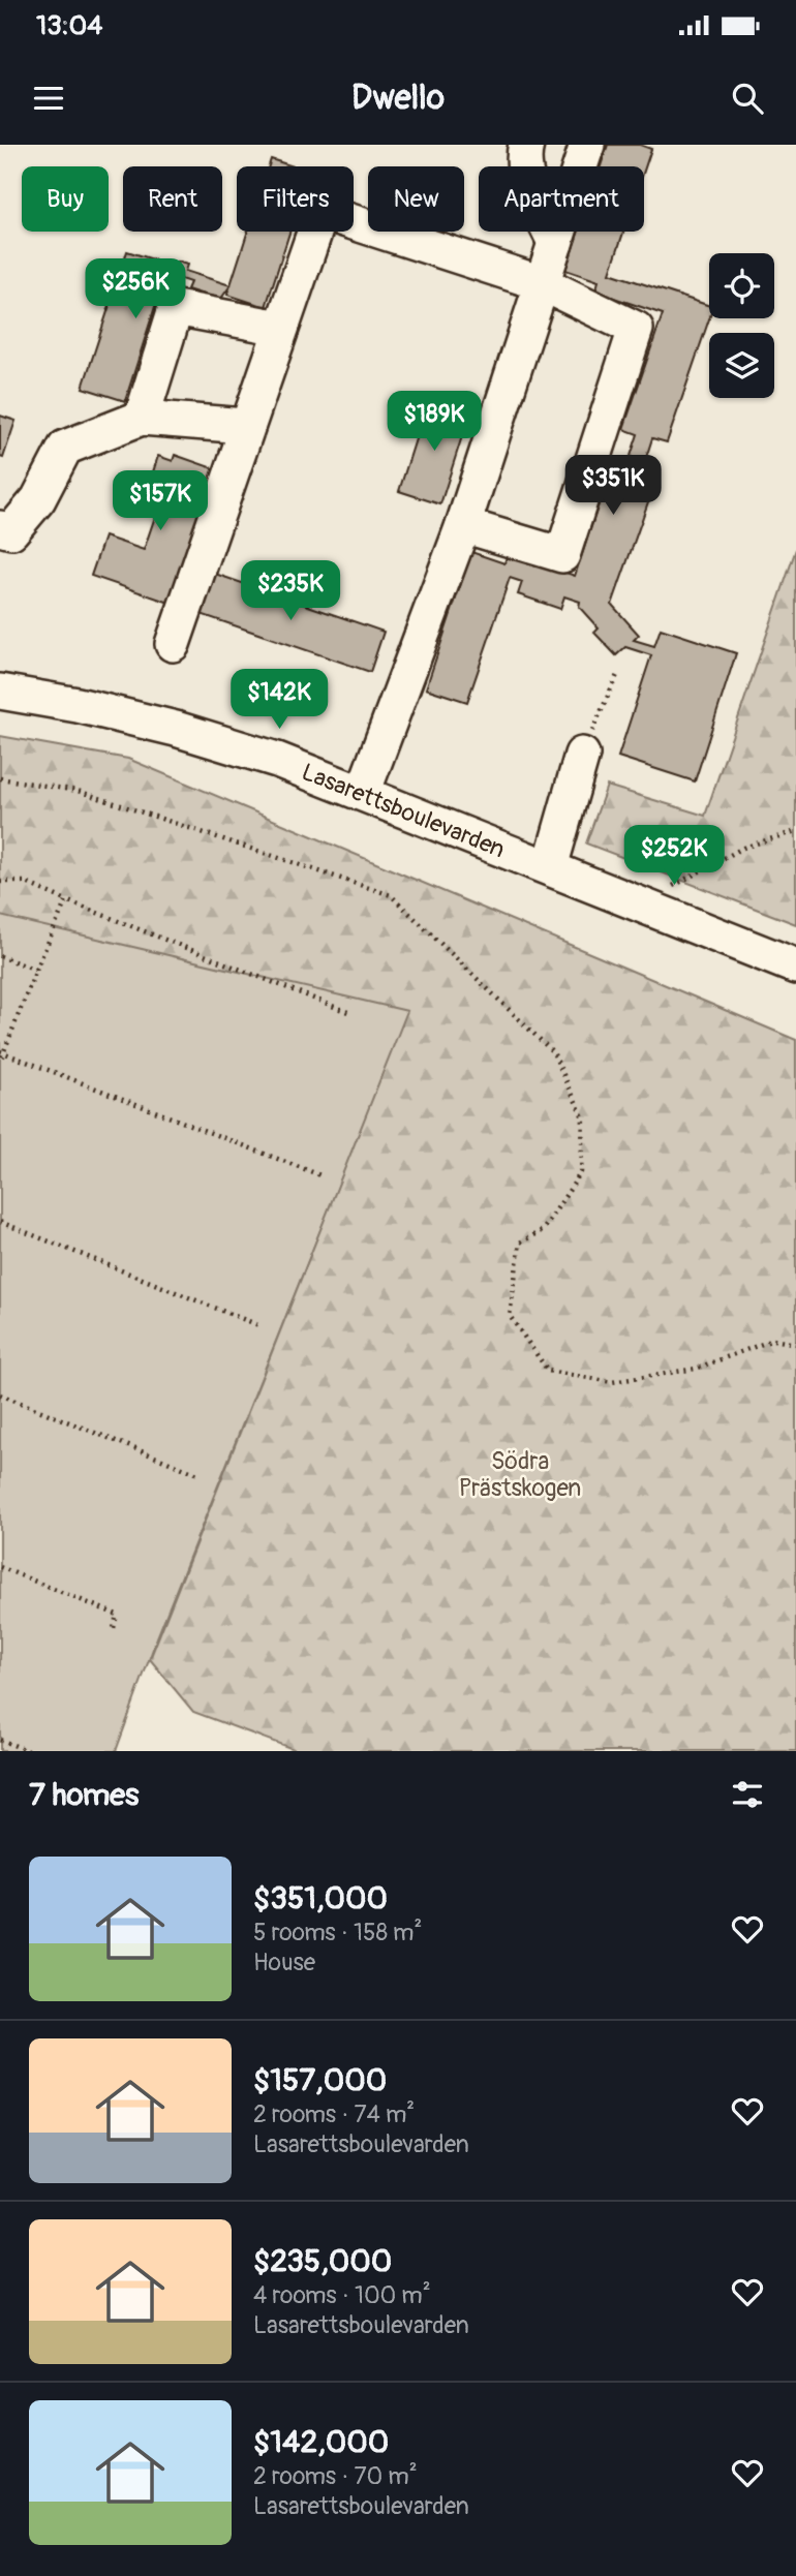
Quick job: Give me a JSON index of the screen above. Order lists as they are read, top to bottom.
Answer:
{
  "streets": {
    "street": ["Lasarettsboulevarden"]
  },
  "parks": ["Södra Prästskogen"],
  "page": {
    "status": "13:04",
    "header": "Dwello",
    "chip": [
      "Buy",
      "Rent",
      "Filters",
      "New",
      "Apartment"
    ],
    "price": [
      "$256K",
      "$189K",
      "$351K",
      "$157K",
      "$235K",
      "$142K",
      "$252K"
    ],
    "heading": "7 homes",
    "list": [
      {
        "name": "$351,000",
        "note": "5 rooms · 158 m² · House"
      },
      {
        "name": "$157,000",
        "note": "2 rooms · 74 m² · Lasarettsboulevarden"
      },
      {
        "name": "$235,000",
        "note": "4 rooms · 100 m² · Lasarettsboulevarden"
      },
      {
        "name": "$142,000",
        "note": "2 rooms · 70 m² · Lasarettsboulevarden"
      }
    ]
  }
}
